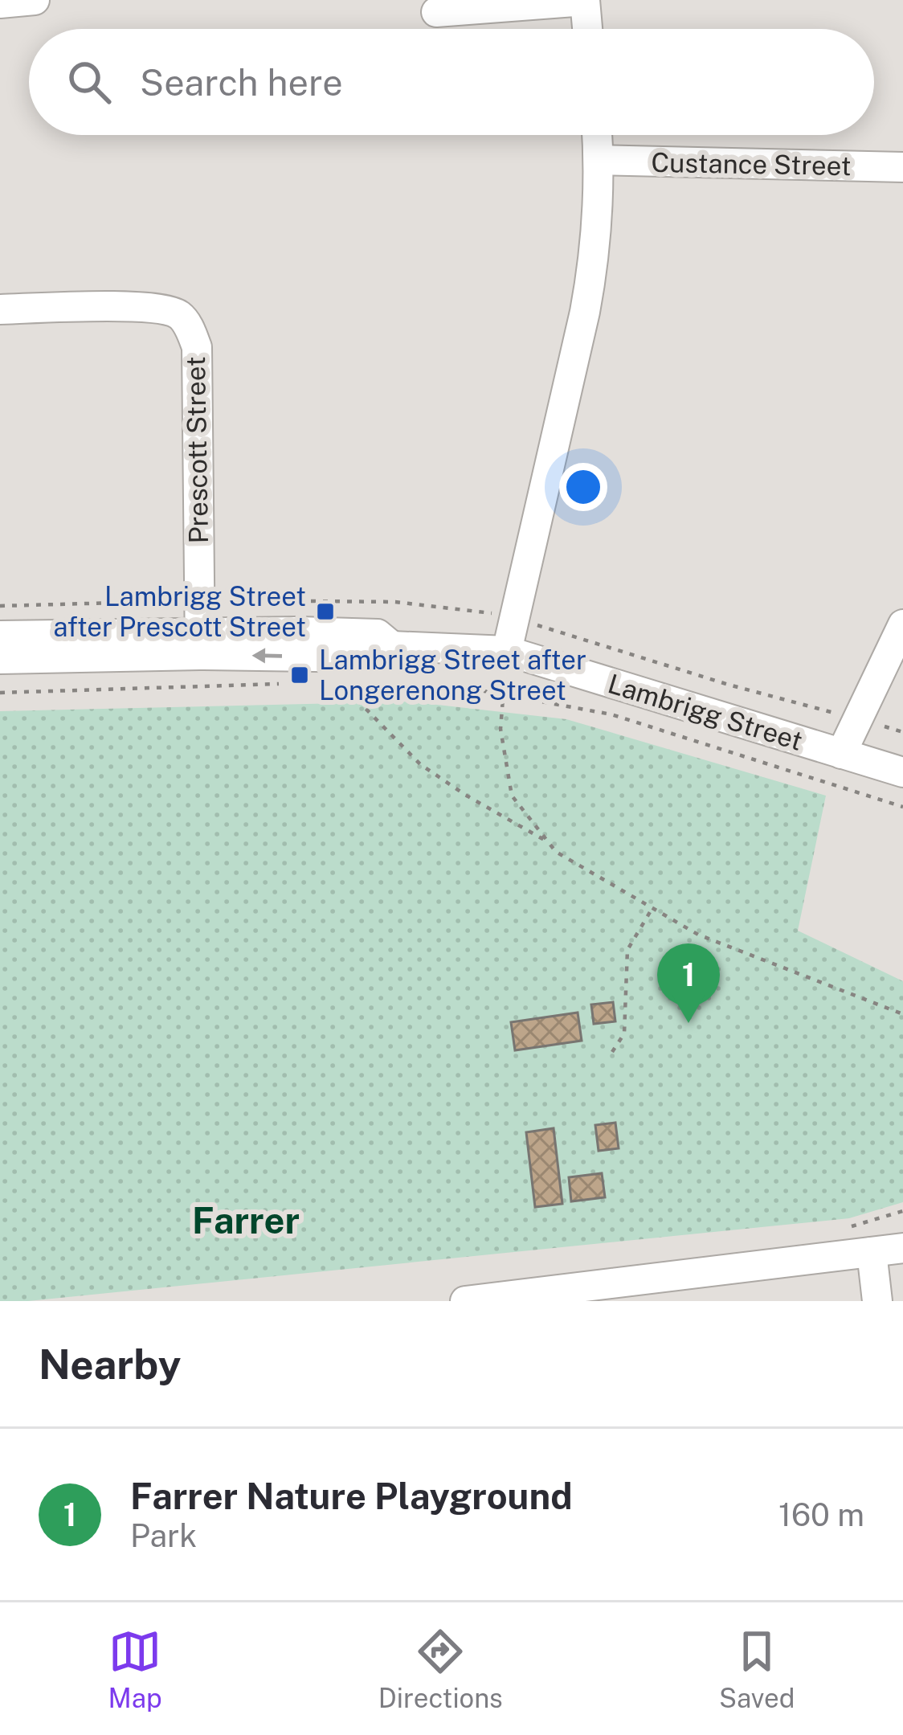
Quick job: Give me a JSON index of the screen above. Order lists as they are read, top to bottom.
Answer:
{
  "streets": {
    "street": ["Custance Street", "Prescott Street", "Lambrigg Street"]
  },
  "crossings": [
    ["Prescott Street", "Lambrigg Street"]
  ],
  "districts": ["Farrer"],
  "places": {
    "transit": ["Lambrigg Street after Prescott Street", "Lambrigg Street after Longerenong Street"]
  },
  "page": {
    "search": "Search here",
    "pins": "1",
    "heading": "Nearby",
    "list": [
      {
        "mark": "1",
        "name": "Farrer Nature Playground",
        "note": "Park",
        "value": "160 m"
      }
    ],
    "nav": ["Map", "Directions", "Saved"]
  }
}
